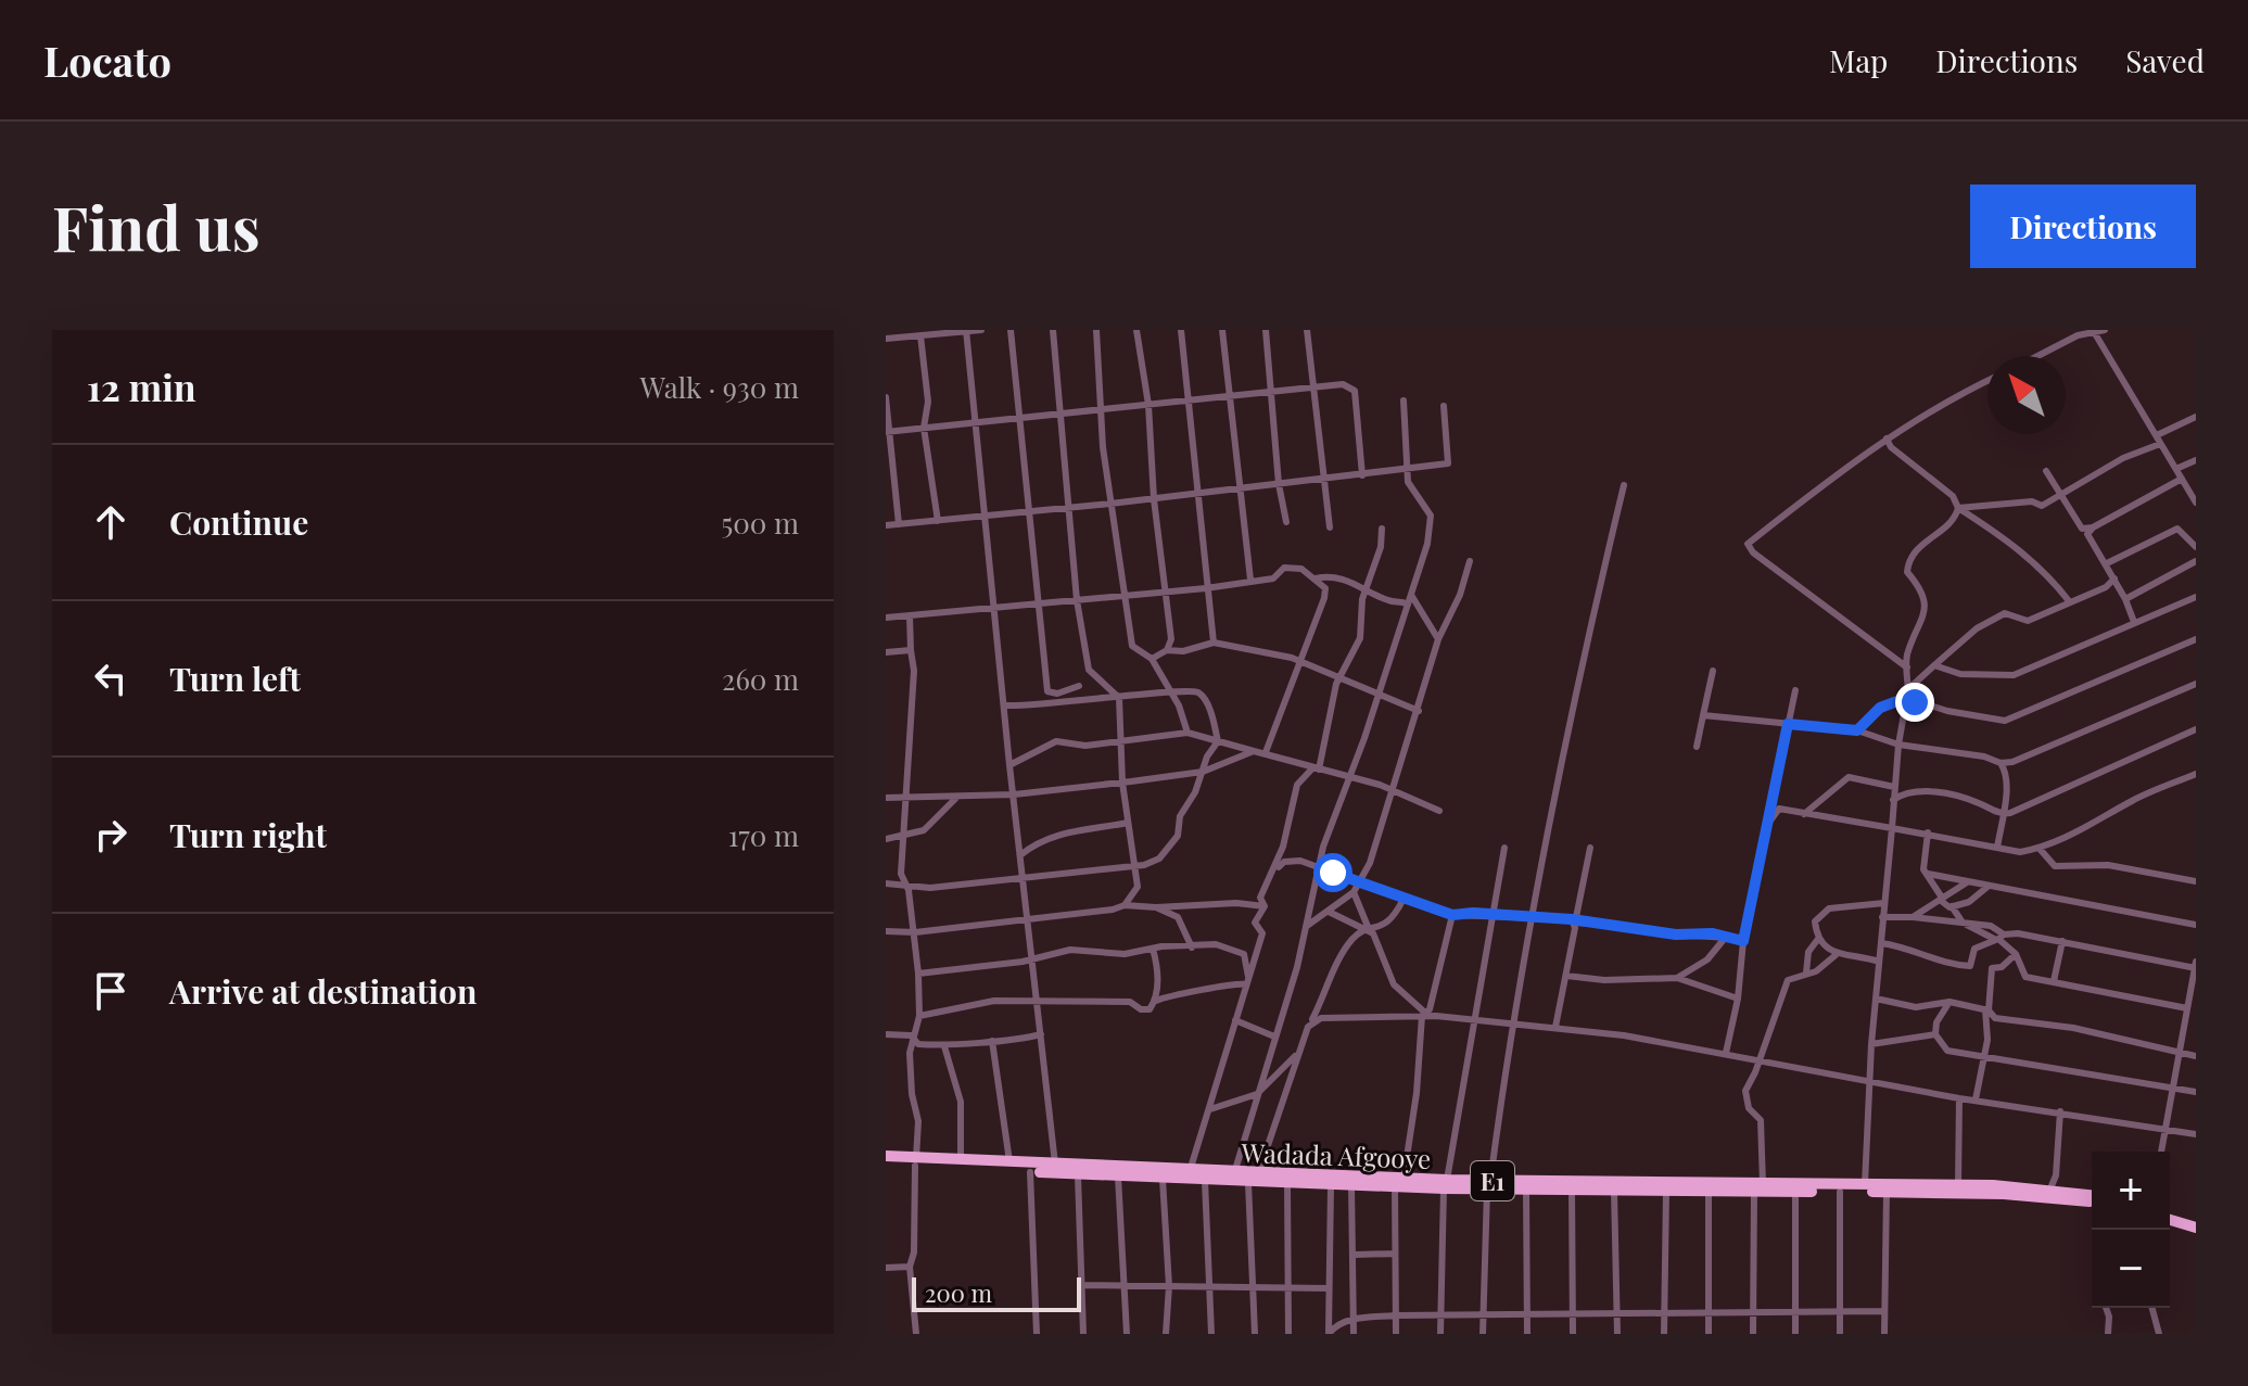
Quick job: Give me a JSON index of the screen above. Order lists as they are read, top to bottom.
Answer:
{
  "streets": {
    "highway": ["Wadada Afgooye", "E1"]
  },
  "scale_bar": "200 m",
  "north": "top left",
  "page": {
    "header": "Locato",
    "nav": ["Map", "Directions", "Saved"],
    "buttons": "Directions",
    "title": "Find us",
    "heading": ["12 min", "Walk · 930 m"],
    "list": [
      ["Continue", "500 m"],
      ["Turn left", "260 m"],
      ["Turn right", "170 m"],
      "Arrive at destination"
    ],
    "map_buttons": ["+", "−"],
    "scale": "200 m"
  }
}
